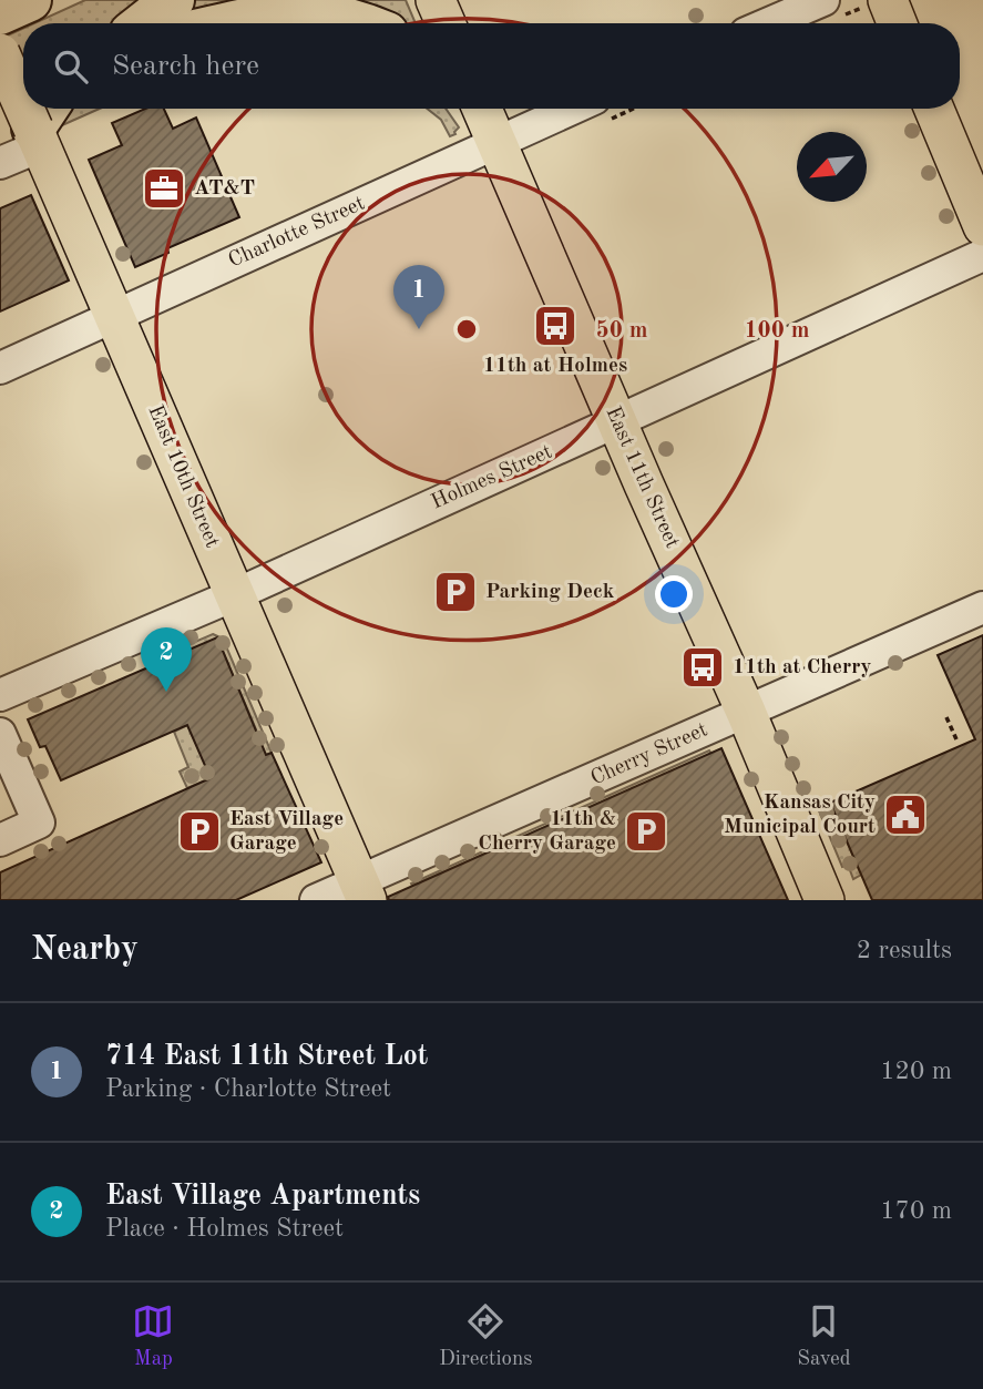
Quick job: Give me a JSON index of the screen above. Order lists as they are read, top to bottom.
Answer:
{
  "streets": {
    "main road": ["East 10th Street", "East 11th Street"],
    "street": ["Charlotte Street", "Holmes Street", "Cherry Street"]
  },
  "crossings": [
    ["Charlotte Street", "East 10th Street"],
    ["Charlotte Street", "East 11th Street"],
    ["East 10th Street", "Holmes Street"],
    ["East 10th Street", "Cherry Street"],
    ["Holmes Street", "East 11th Street"],
    ["East 11th Street", "Cherry Street"]
  ],
  "places": {
    "office": ["AT&T"],
    "bus stop": ["11th at Holmes", "11th at Cherry"],
    "parking": ["Parking Deck", "East Village Garage", "11th & Cherry Garage"],
    "public building": ["Kansas City Municipal Court"]
  },
  "north": "bottom left",
  "page": {
    "search": "Search here",
    "pins": ["1", "2"],
    "heading": ["Nearby", "2 results"],
    "list": [
      {
        "mark": "1",
        "name": "714 East 11th Street Lot",
        "note": "Parking · Charlotte Street",
        "value": "120 m"
      },
      {
        "mark": "2",
        "name": "East Village Apartments",
        "note": "Place · Holmes Street",
        "value": "170 m"
      }
    ],
    "nav": ["Map", "Directions", "Saved"]
  },
  "rings": ["50 m", "100 m"]
}
